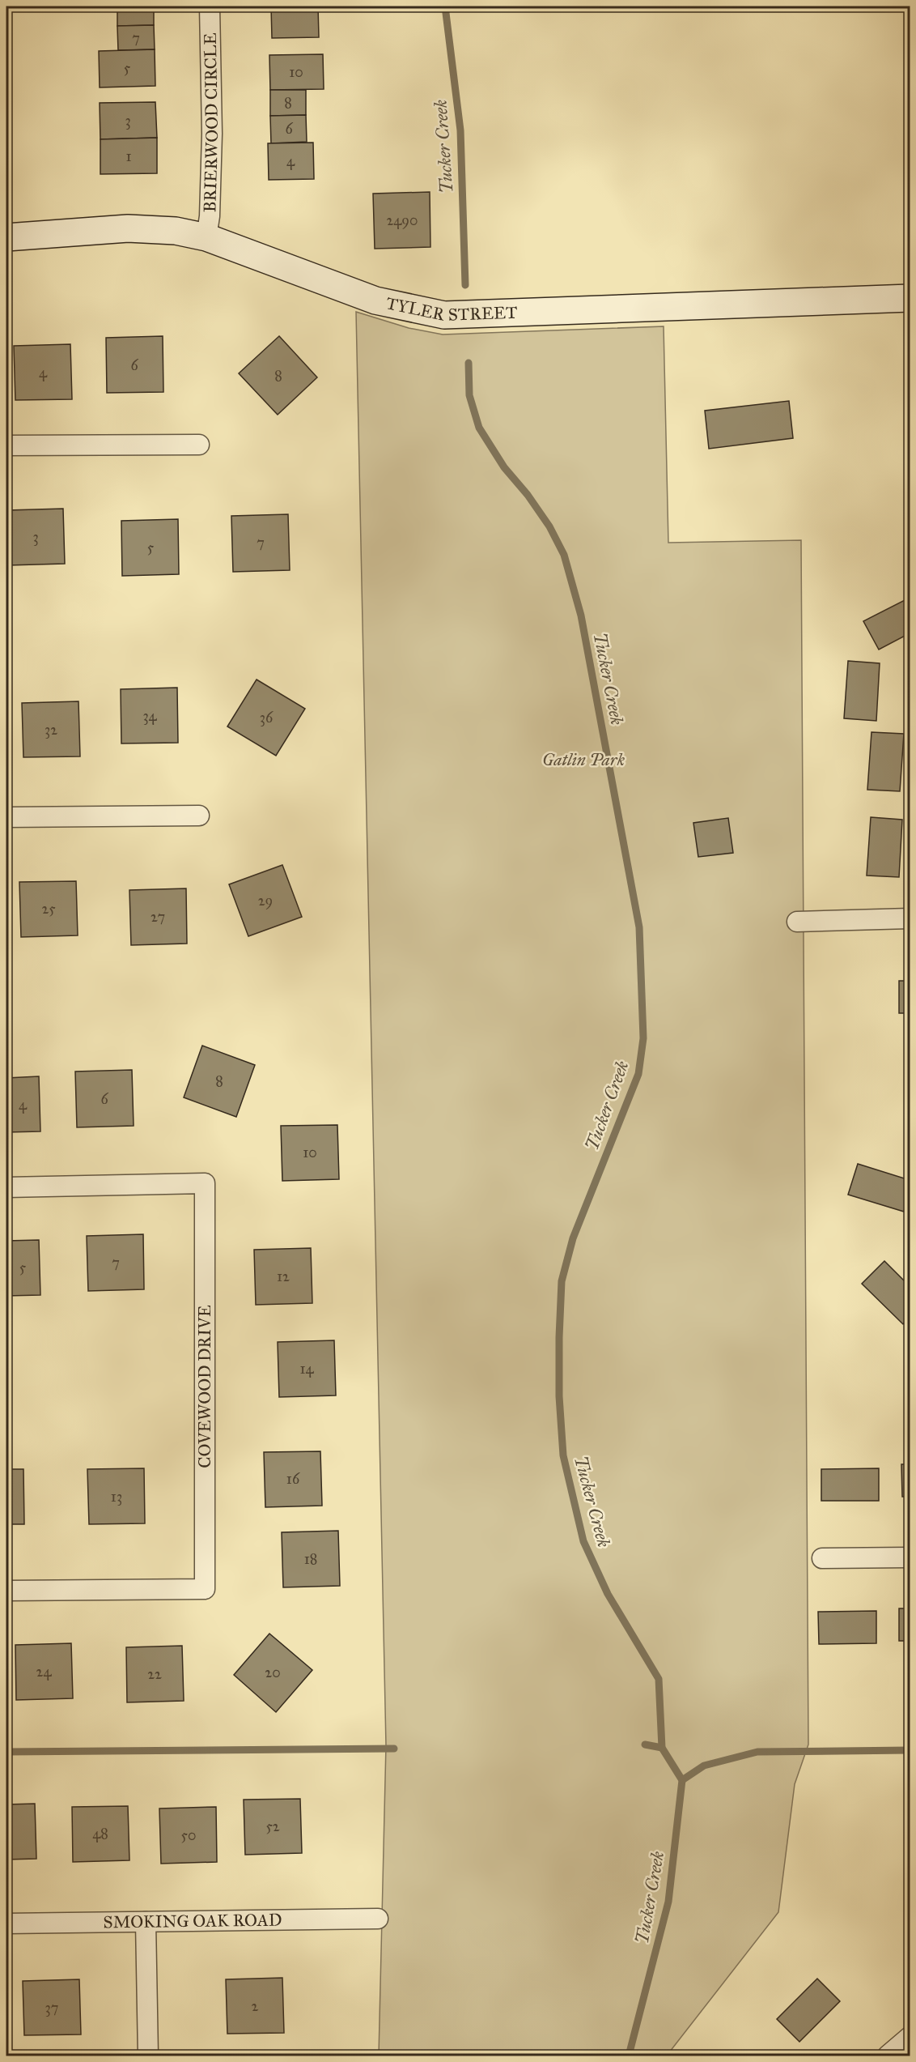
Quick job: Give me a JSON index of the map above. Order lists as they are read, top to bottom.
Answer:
{
  "streets": {
    "street": [
      "BRIERWOOD CIRCLE",
      "TYLER STREET",
      "COVEWOOD DRIVE",
      "SMOKING OAK ROAD"
    ]
  },
  "crossings": [
    ["BRIERWOOD CIRCLE", "TYLER STREET"]
  ],
  "water": ["Tucker Creek"],
  "parks": ["Gatlin Park"],
  "house_numbers": [
    "7",
    "5",
    "10",
    "8",
    "3",
    "6",
    "1",
    "4",
    "2490",
    "6",
    "4",
    "8",
    "3",
    "7",
    "5",
    "34",
    "36",
    "32",
    "29",
    "25",
    "27",
    "8",
    "6",
    "4",
    "10",
    "7",
    "5",
    "12",
    "14",
    "16",
    "13",
    "18",
    "24",
    "20",
    "22",
    "52",
    "48",
    "50",
    "2",
    "37"
  ]
}
